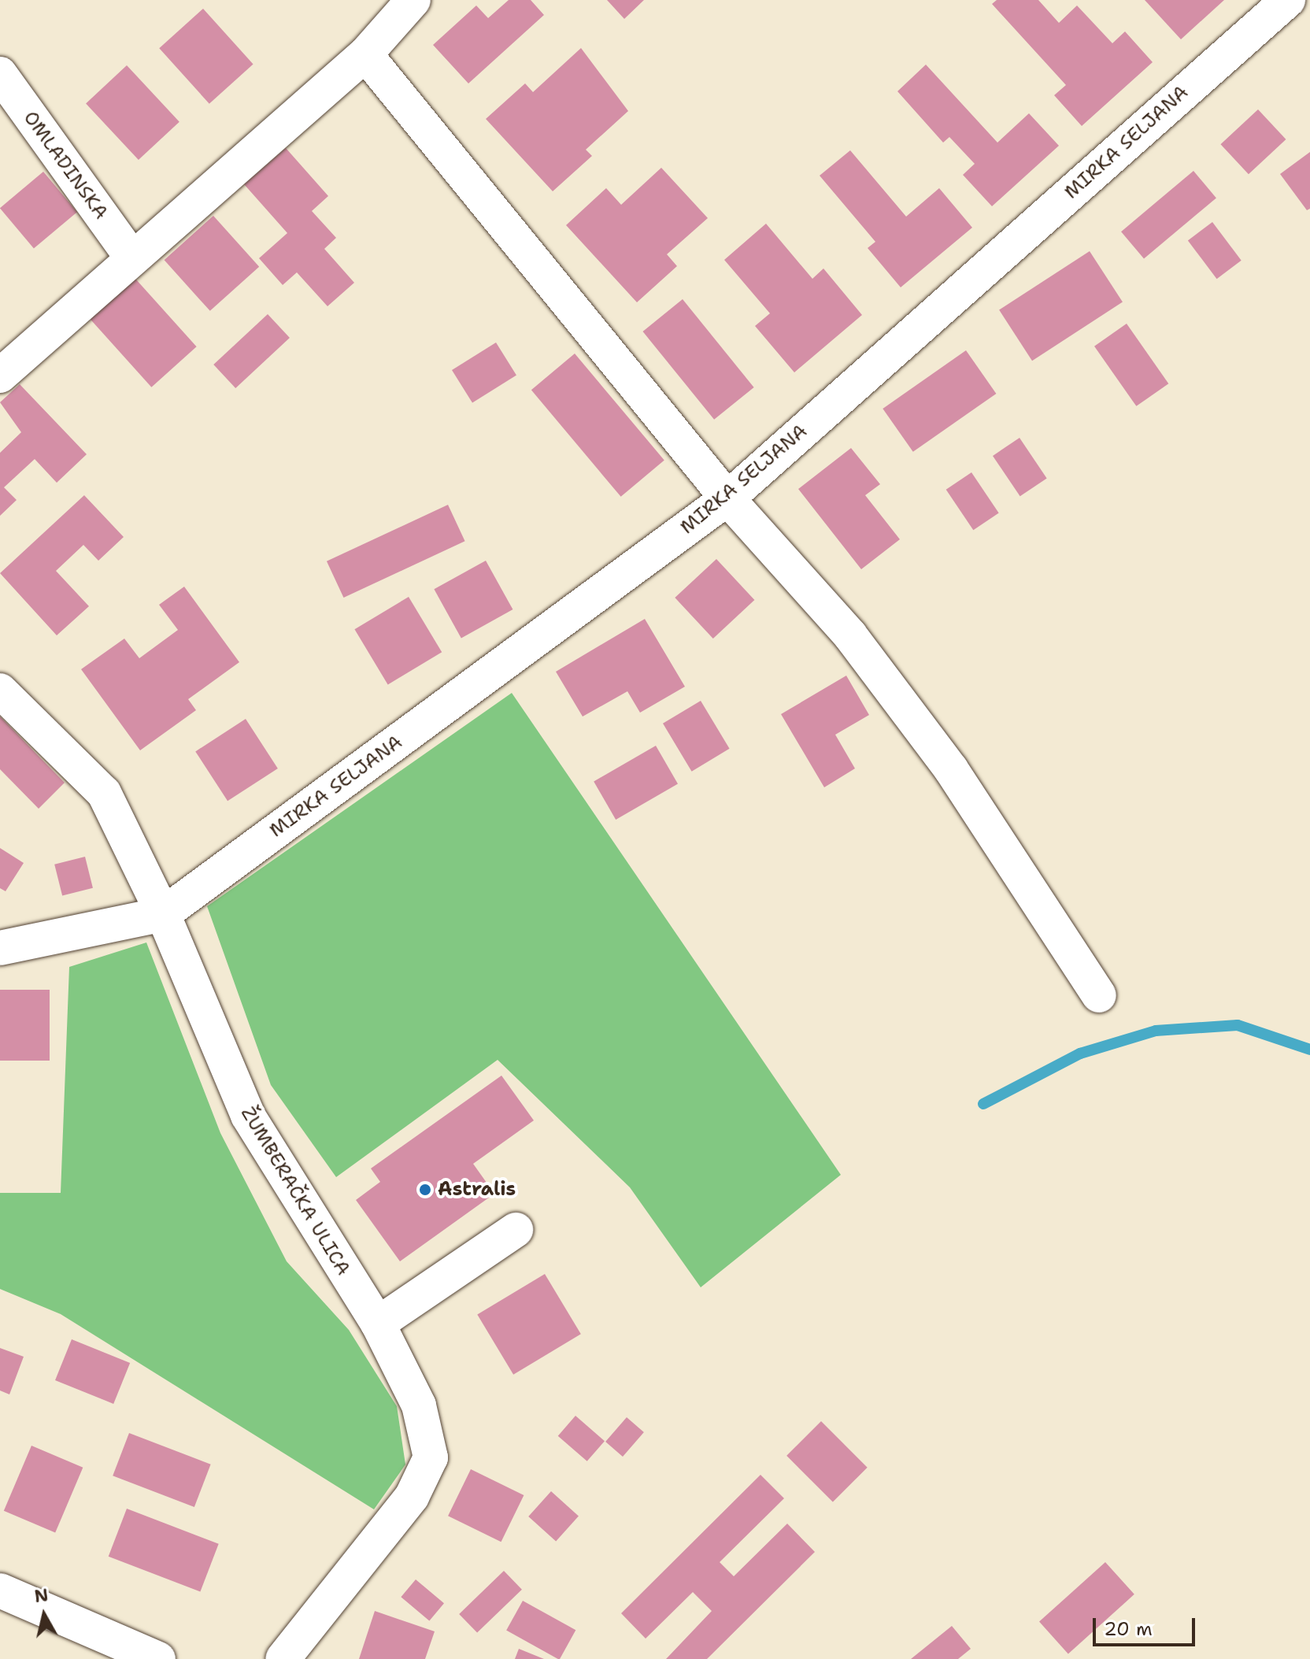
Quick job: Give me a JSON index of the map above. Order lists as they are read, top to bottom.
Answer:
{
  "streets": {
    "street": ["MIRKA SELJANA", "OMLADINSKA", "ŽUMBERAČKA ULICA"]
  },
  "crossings": [
    ["MIRKA SELJANA", "ŽUMBERAČKA ULICA"]
  ],
  "places": ["Astralis"],
  "scale_bar": "20 m",
  "north": "top"
}
